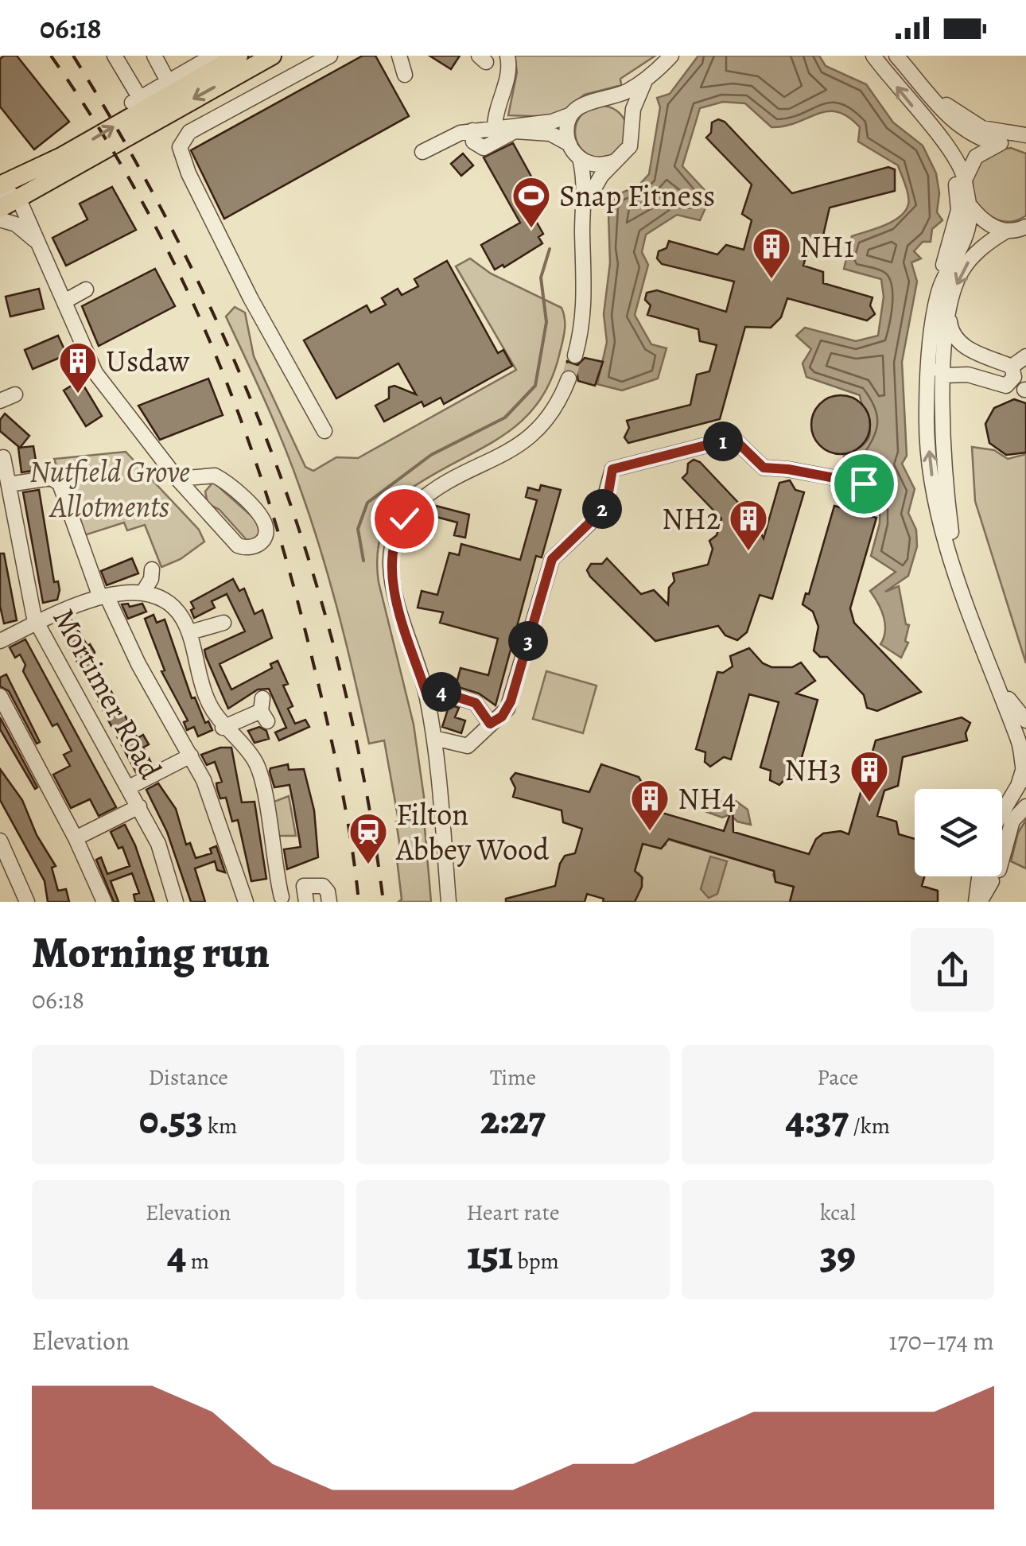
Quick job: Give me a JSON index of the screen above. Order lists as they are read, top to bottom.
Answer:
{
  "streets": {
    "street": ["Mortimer Road"]
  },
  "parks": ["Nutfield Grove Allotments"],
  "places": {
    "sports": ["Snap Fitness"],
    "building": [
      "NH1",
      "Usdaw",
      "NH2",
      "NH3",
      "NH4"
    ],
    "station": ["Filton Abbey Wood"]
  },
  "page": {
    "status": "06:18",
    "pins": [
      "1",
      "2",
      "3",
      "4"
    ],
    "heading": ["Morning run", "06:18"],
    "stats": [
      ["Distance", "0.53 km"],
      ["Time", "2:27"],
      ["Pace", "4:37 /km"],
      ["Elevation", "4 m"],
      ["Heart rate", "151 bpm"],
      ["kcal", "39"]
    ],
    "chart": ["Elevation", "170–174 m"]
  }
}
